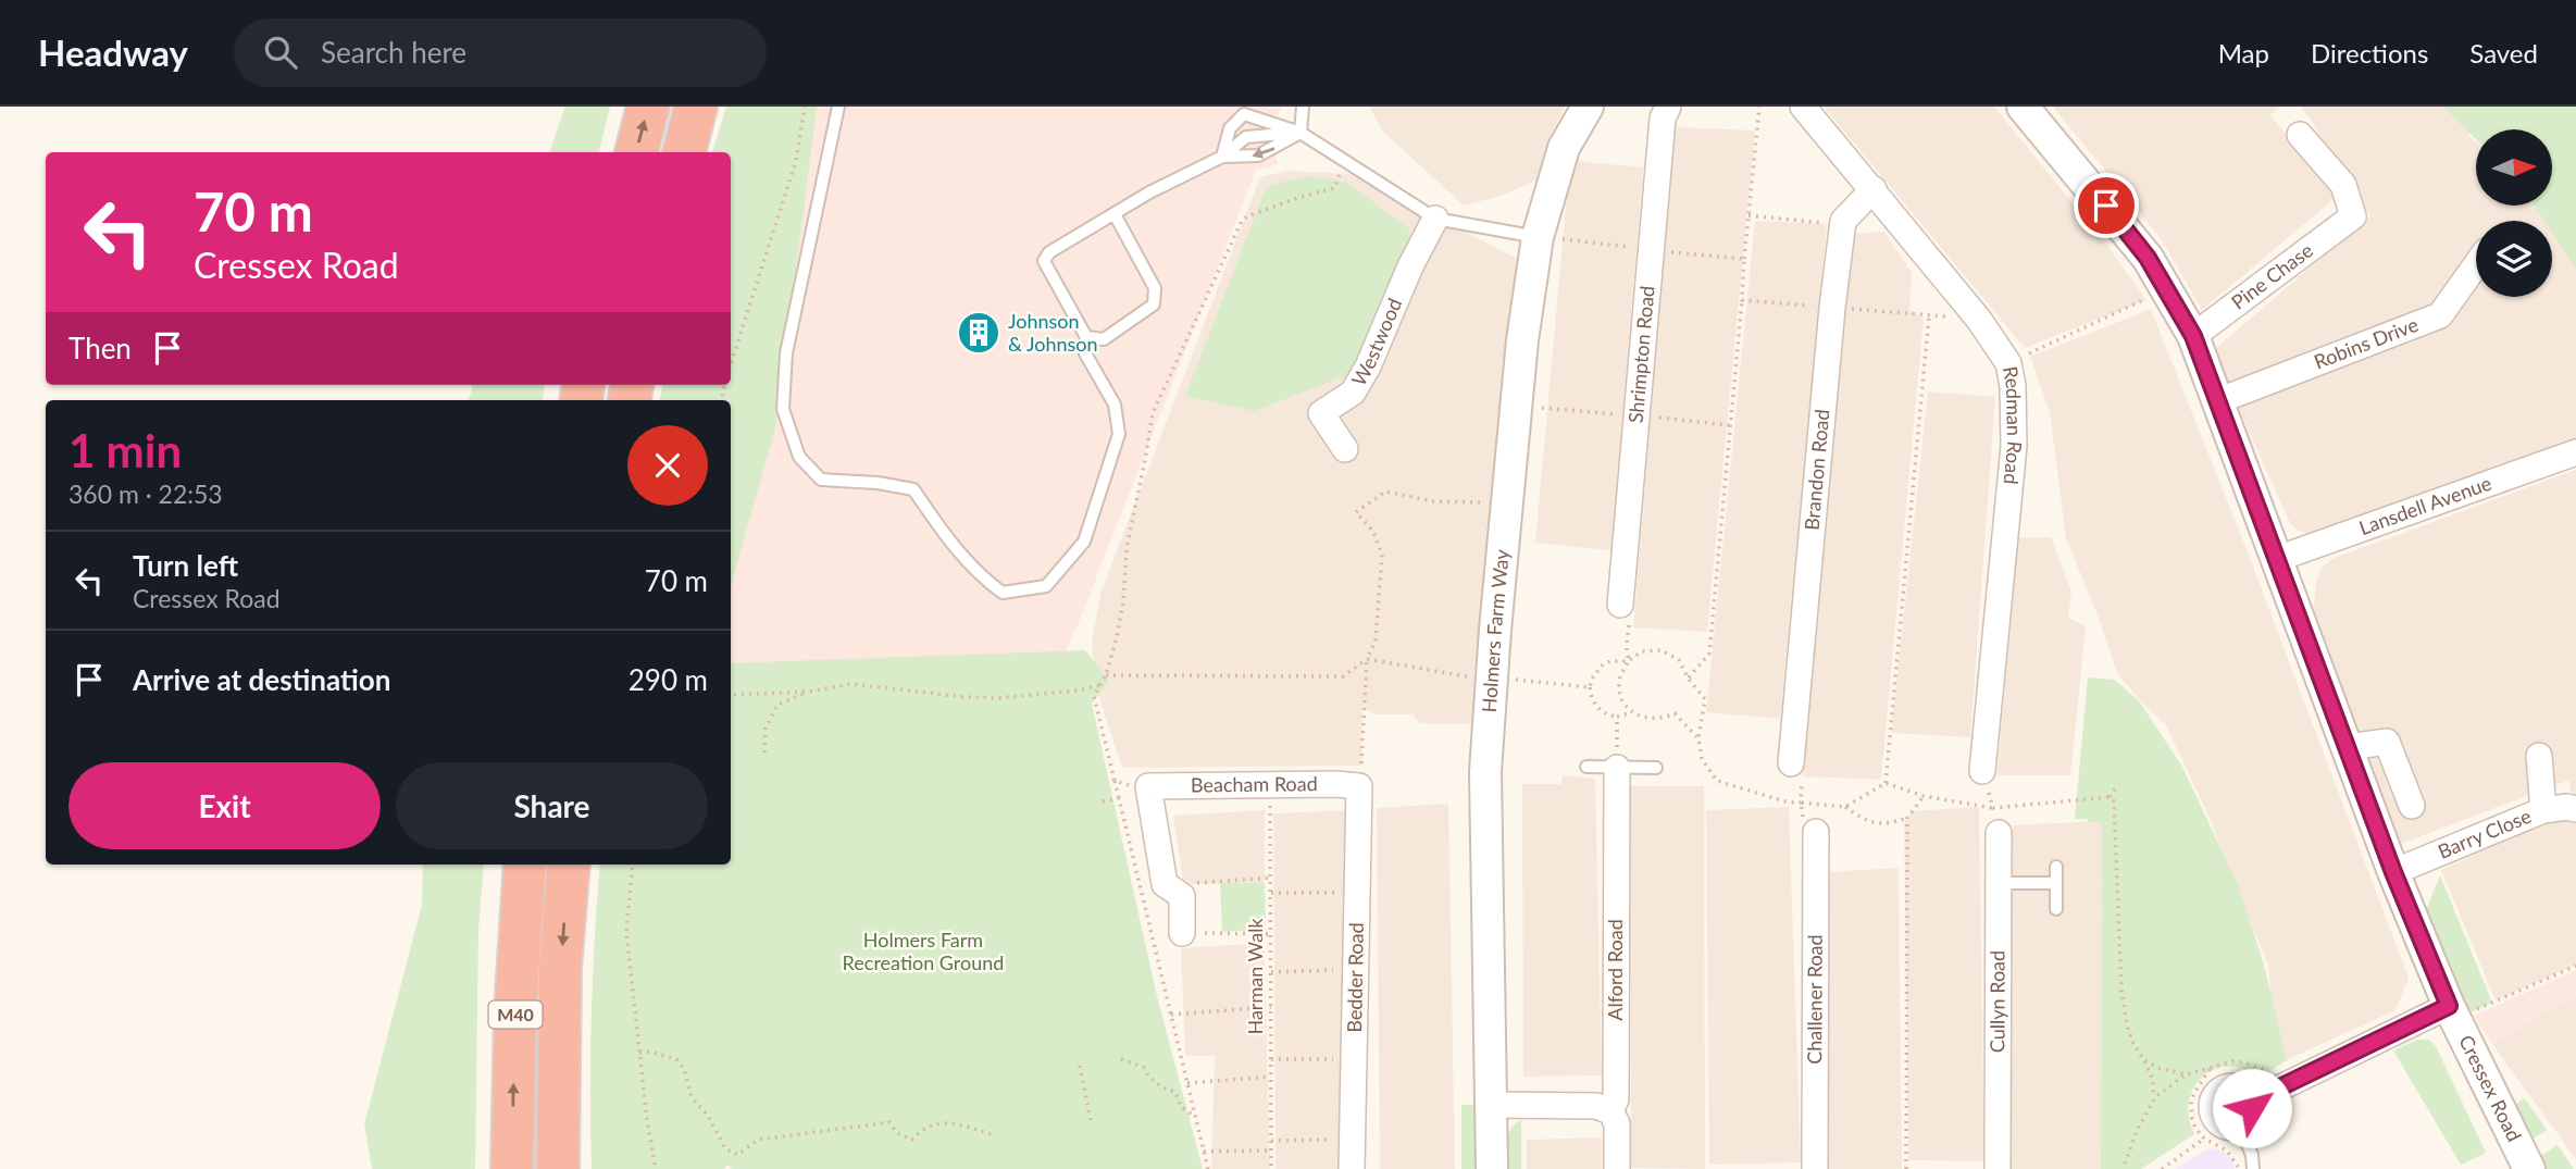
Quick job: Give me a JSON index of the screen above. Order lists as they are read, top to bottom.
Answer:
{
  "streets": {
    "highway": ["M40"],
    "street": [
      "Pine Chase",
      "Westwood",
      "Robins Drive",
      "Shrimpton Road",
      "Redman Road",
      "Brandon Road",
      "Lansdell Avenue",
      "Holmers Farm Way",
      "Beacham Road",
      "Barry Close",
      "Alford Road",
      "Bedder Road",
      "Challener Road",
      "Cullyn Road",
      "Cressex Road"
    ],
    "path": ["Harman Walk"]
  },
  "crossings": [
    ["Pine Chase", "Cressex Road"],
    ["Robins Drive", "Cressex Road"],
    ["Lansdell Avenue", "Cressex Road"],
    ["Beacham Road", "Harman Walk"],
    ["Beacham Road", "Bedder Road"],
    ["Barry Close", "Cressex Road"]
  ],
  "parks": ["Holmers Farm Recreation Ground"],
  "places": {
    "building": ["Johnson & Johnson"]
  },
  "north": "right",
  "page": {
    "header": "Headway",
    "search": "Search here",
    "nav": ["Map", "Directions", "Saved"],
    "turn": ["70 m", "Cressex Road"],
    "then": "Then",
    "heading": ["1 min", "360 m · 22:53"],
    "list": [
      {
        "name": "Turn left",
        "note": "Cressex Road",
        "value": "70 m"
      },
      {
        "name": "Arrive at destination",
        "value": "290 m"
      }
    ],
    "buttons": ["Exit", "Share"]
  }
}
